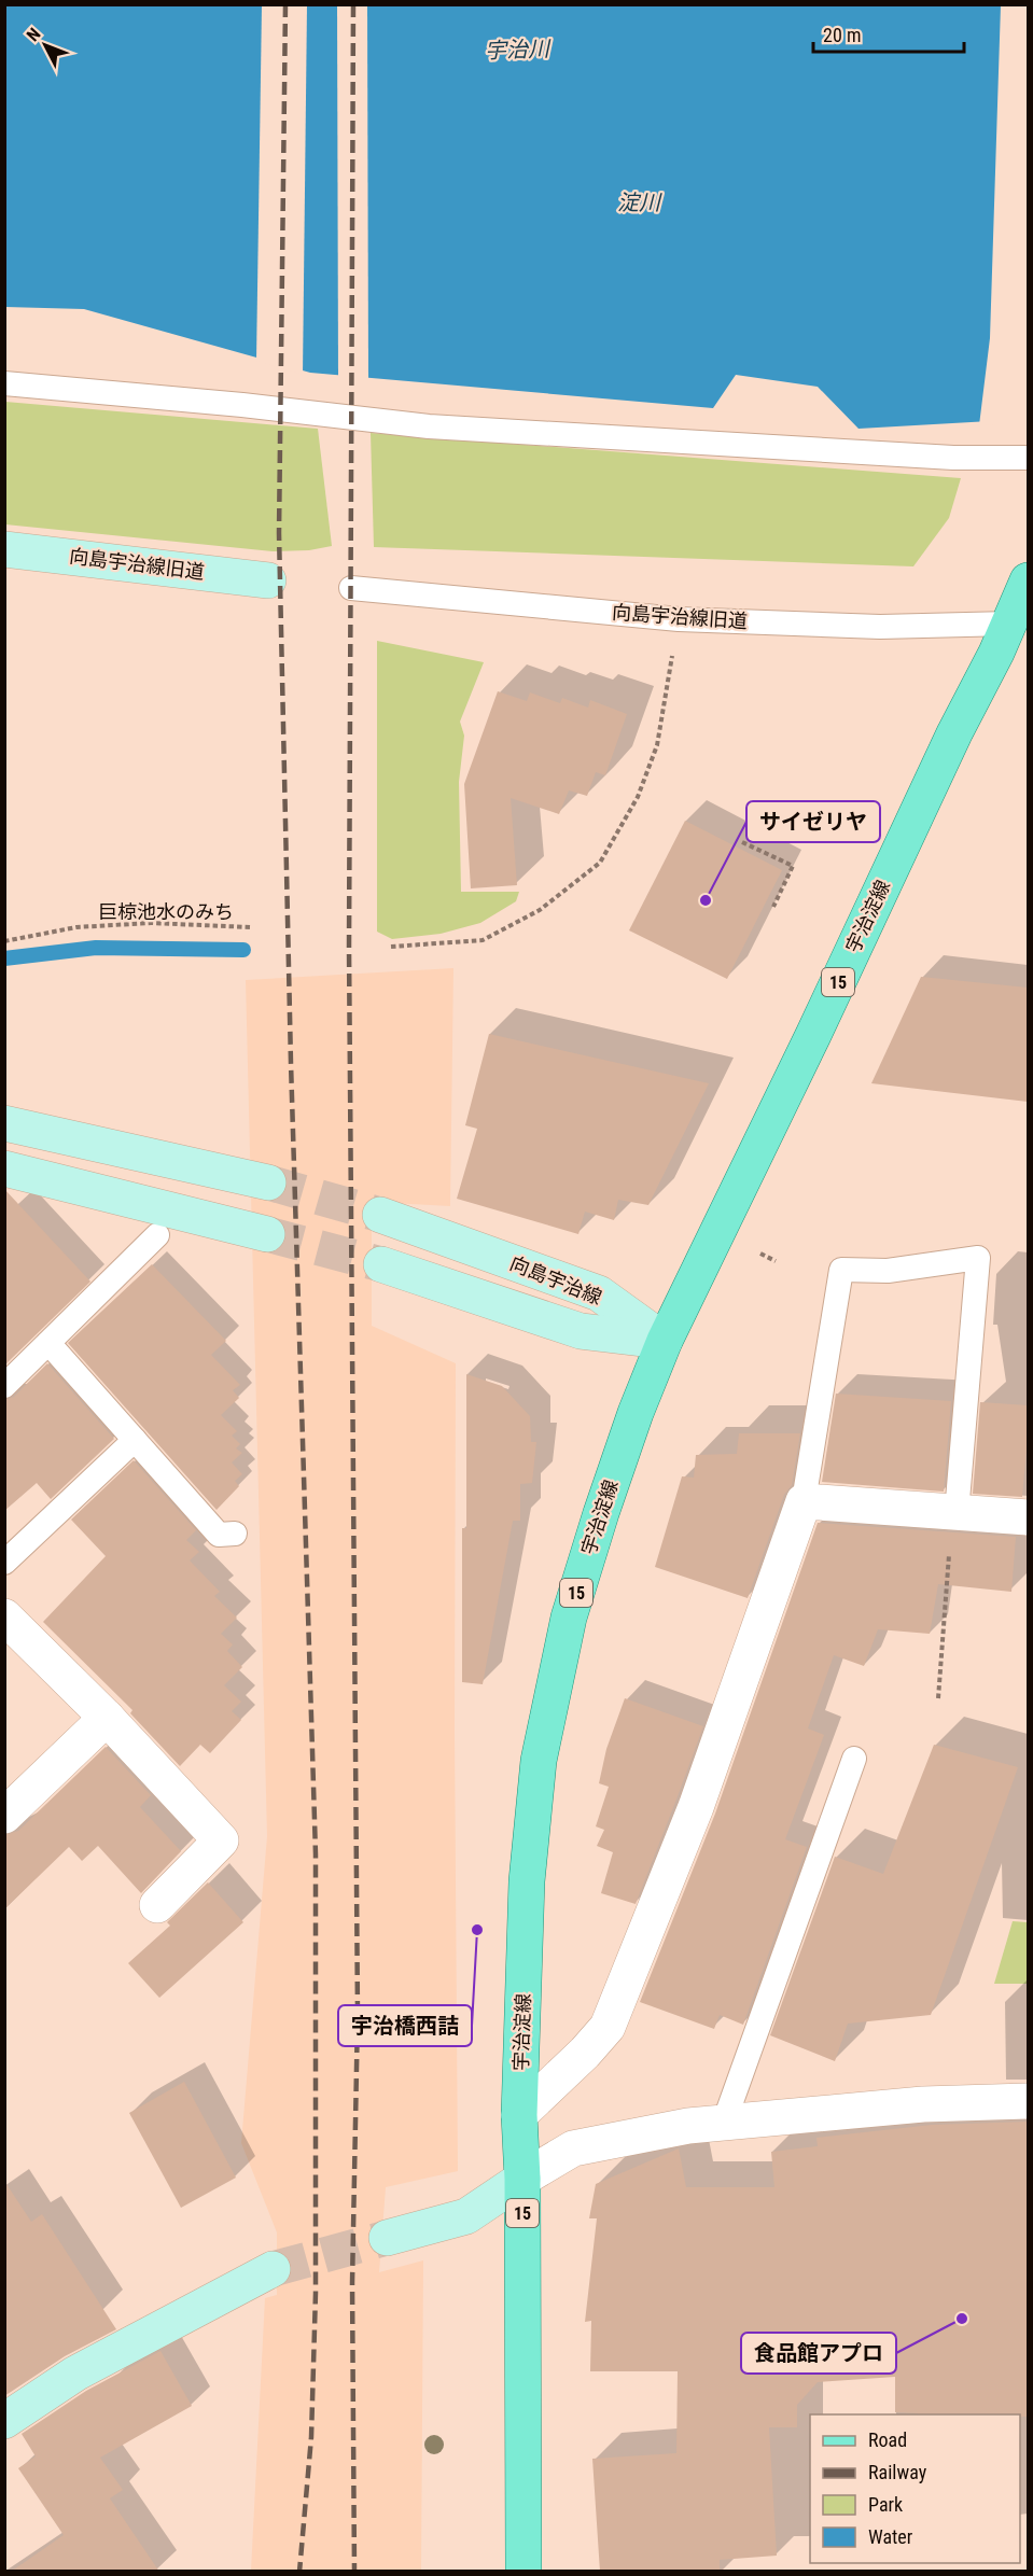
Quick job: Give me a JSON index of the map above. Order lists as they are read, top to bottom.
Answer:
{
  "streets": {
    "main road": [
      "向島宇治線旧道",
      "宇治淀線",
      "15",
      "向島宇治線"
    ],
    "path": ["巨椋池水のみち"]
  },
  "crossings": [
    ["向島宇治線旧道", "宇治淀線"],
    ["宇治淀線", "向島宇治線"]
  ],
  "water": ["宇治川", "淀川"],
  "places": ["サイゼリヤ", "宇治橋西詰", "食品館アプロ"],
  "legend": [
    "Road",
    "Railway",
    "Park",
    "Water"
  ],
  "scale_bar": "20 m",
  "north": "top left"
}
